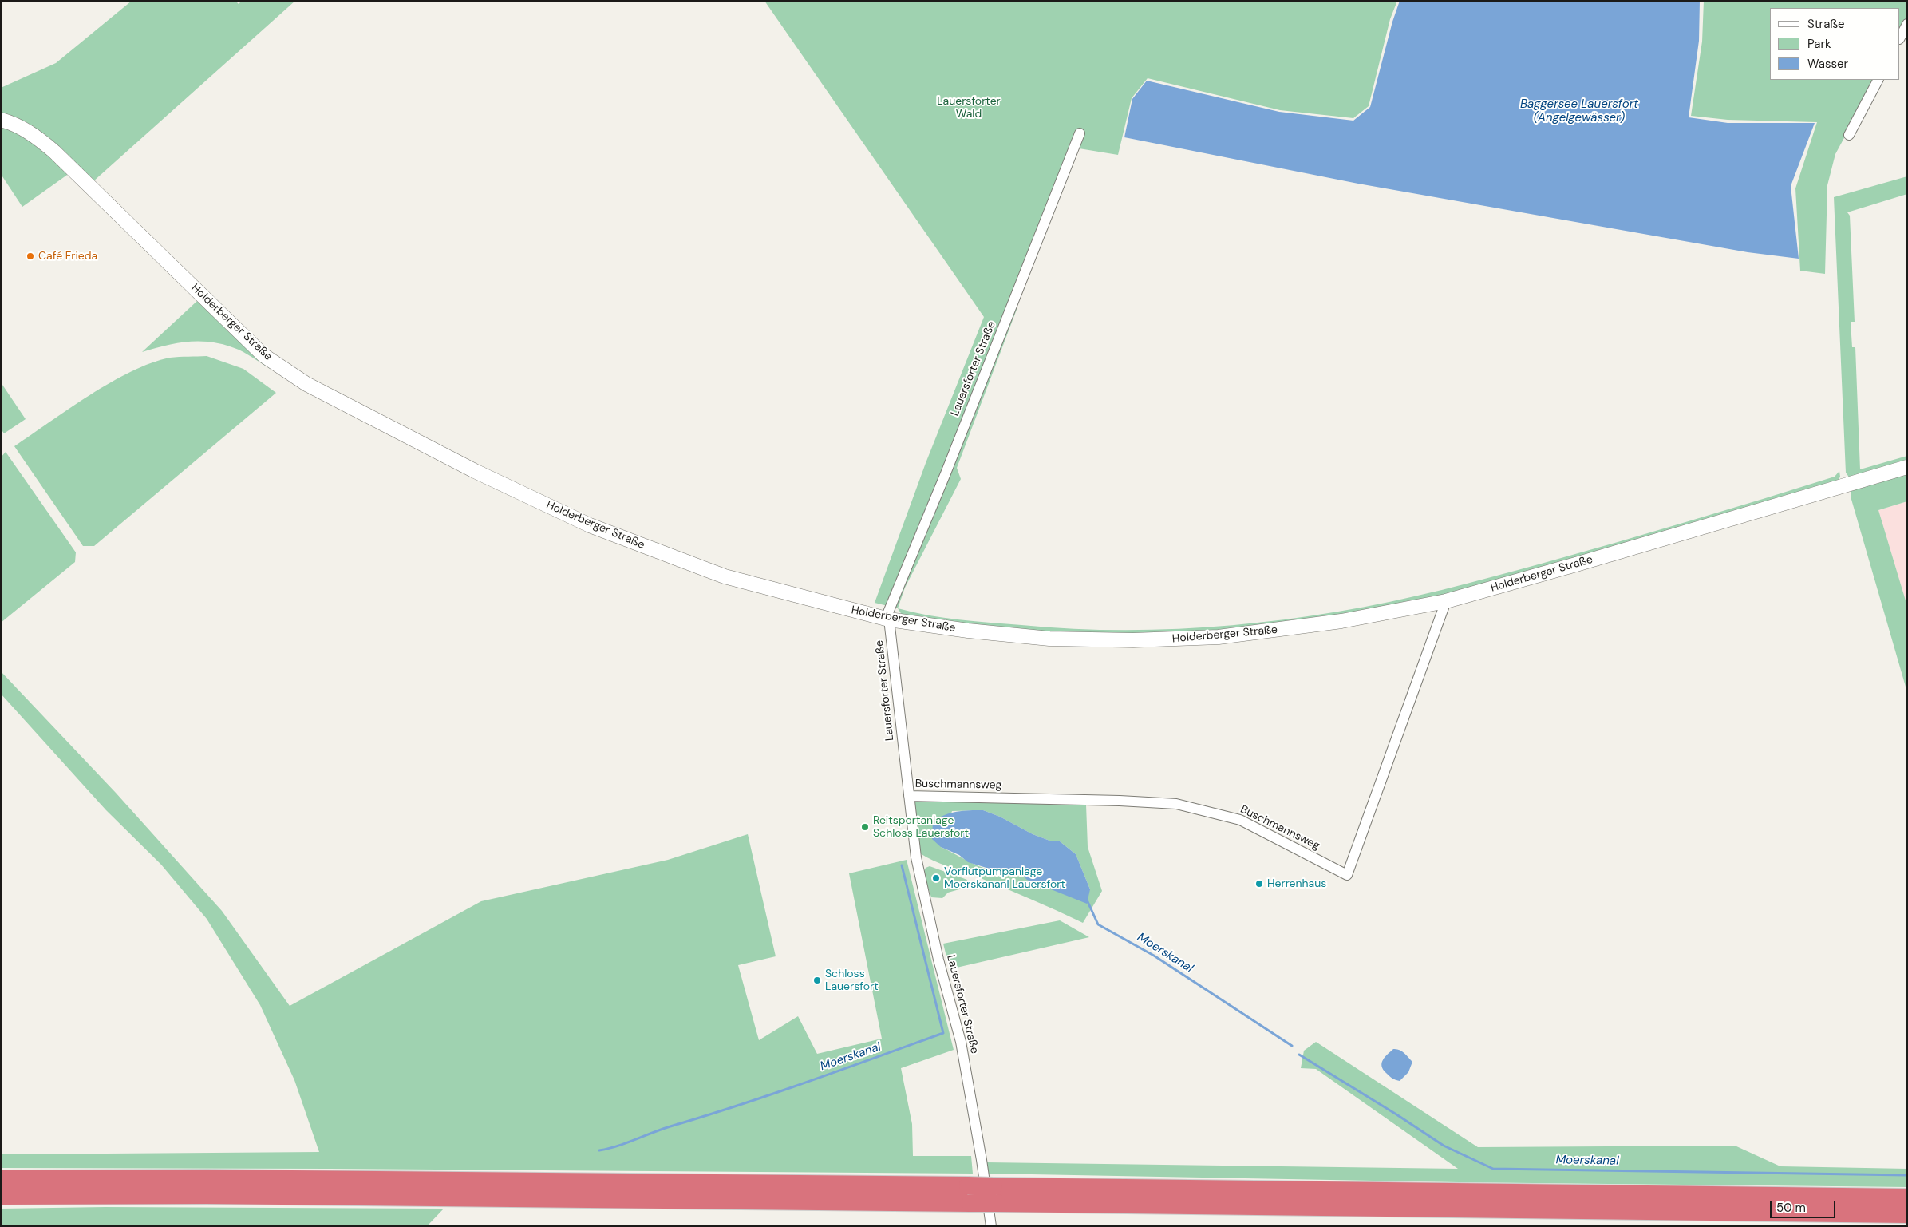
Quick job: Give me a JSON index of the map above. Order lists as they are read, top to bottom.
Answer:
{
  "streets": {
    "main road": ["Holderberger Straße"],
    "street": ["Lauersforter Straße", "Buschmannsweg"]
  },
  "crossings": [
    ["Holderberger Straße", "Lauersforter Straße"],
    ["Holderberger Straße", "Buschmannsweg"],
    ["Lauersforter Straße", "Buschmannsweg"]
  ],
  "water": ["Baggersee Lauersfort (Angelgewässer)", "Moerskanal"],
  "parks": ["Lauersforter Wald"],
  "places": [
    "Café Frieda",
    "Reitsportanlage Schloss Lauersfort",
    "Vorflutpumpanlage Moerskananl Lauersfort",
    "Herrenhaus",
    "Schloss Lauersfort"
  ],
  "legend": ["Straße", "Park", "Wasser"],
  "scale_bar": "50 m"
}
